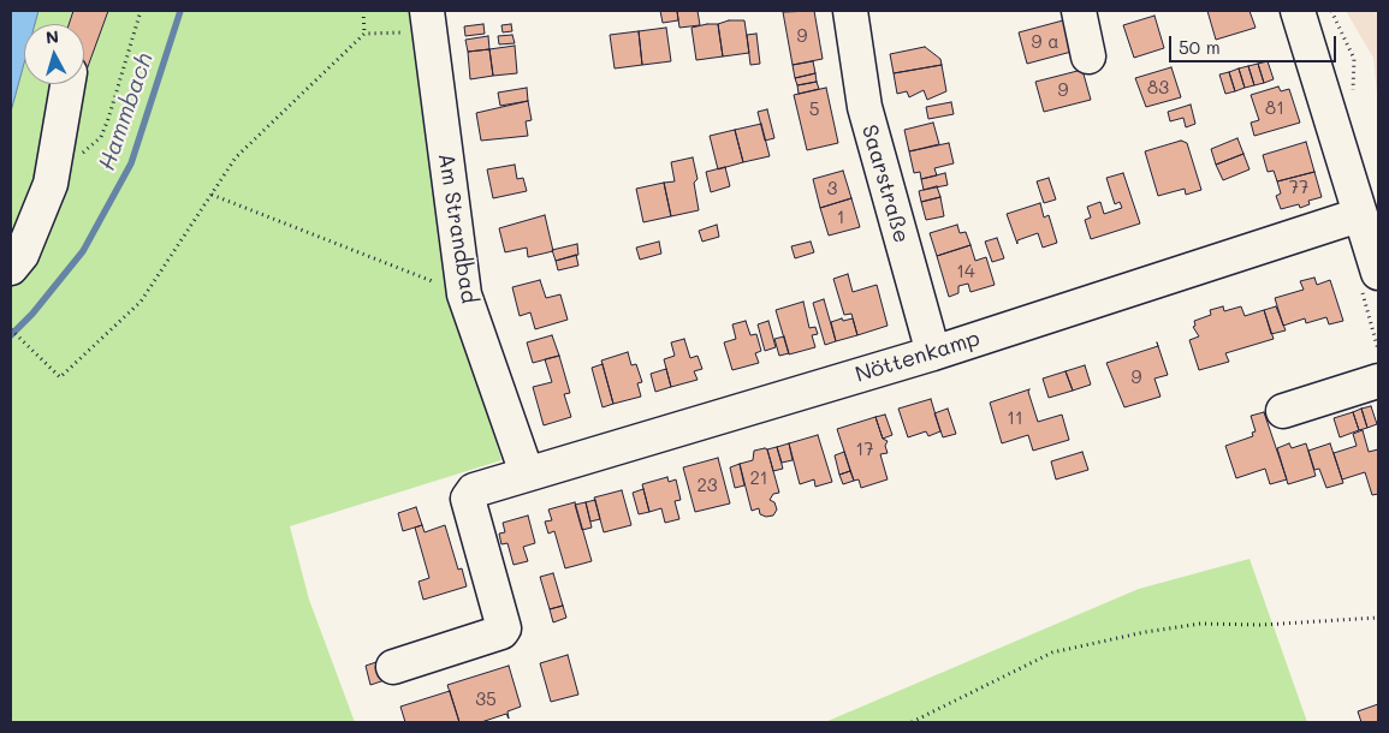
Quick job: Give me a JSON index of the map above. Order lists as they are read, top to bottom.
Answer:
{
  "streets": {
    "street": ["Saarstraße", "Am Strandbad", "Nöttenkamp"]
  },
  "crossings": [
    ["Saarstraße", "Nöttenkamp"],
    ["Am Strandbad", "Nöttenkamp"]
  ],
  "water": ["Hammbach"],
  "house_numbers": [
    "9",
    "9 a",
    "83",
    "9",
    "81",
    "5",
    "77",
    "3",
    "1",
    "14",
    "9",
    "11",
    "17",
    "21",
    "23",
    "35"
  ],
  "scale_bar": "50 m",
  "north": "top"
}
